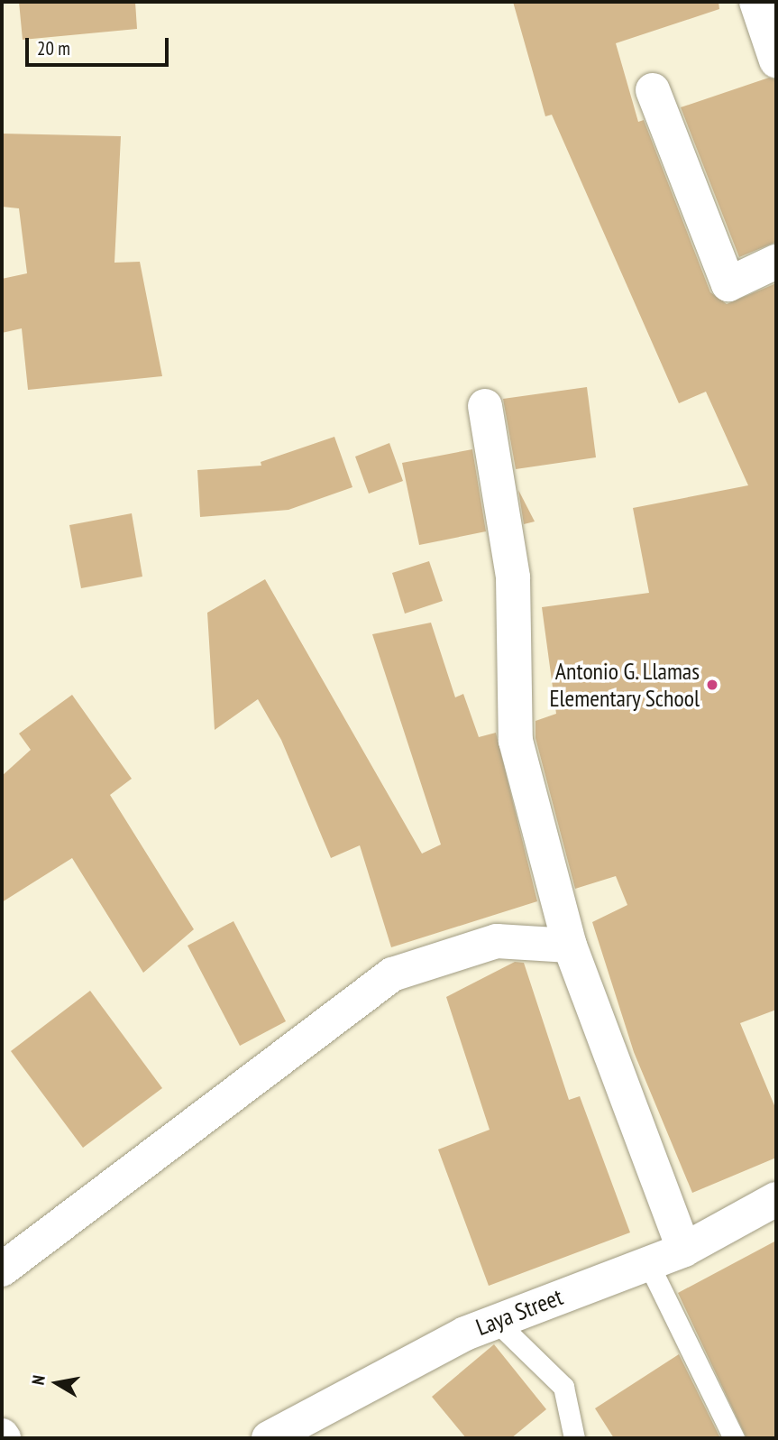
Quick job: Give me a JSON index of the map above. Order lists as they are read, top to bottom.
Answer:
{
  "streets": {
    "street": ["Laya Street"]
  },
  "places": ["Antonio G. Llamas Elementary School"],
  "scale_bar": "20 m",
  "north": "left"
}
